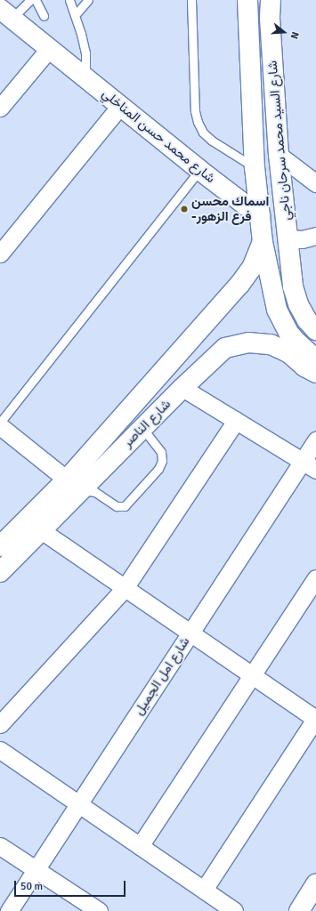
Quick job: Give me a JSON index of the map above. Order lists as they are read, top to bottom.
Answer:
{
  "streets": {
    "street": [
      "شارع محمد حسن المناخلي",
      "شارع السيد محمد سرحان ناجي",
      "شارع الناصر",
      "شارع امل الجميل"
    ]
  },
  "crossings": [
    ["شارع محمد حسن المناخلي", "شارع السيد محمد سرحان ناجي"]
  ],
  "places": ["اسماك محسن -فرع الزهور"],
  "scale_bar": "50 m",
  "north": "right"
}
